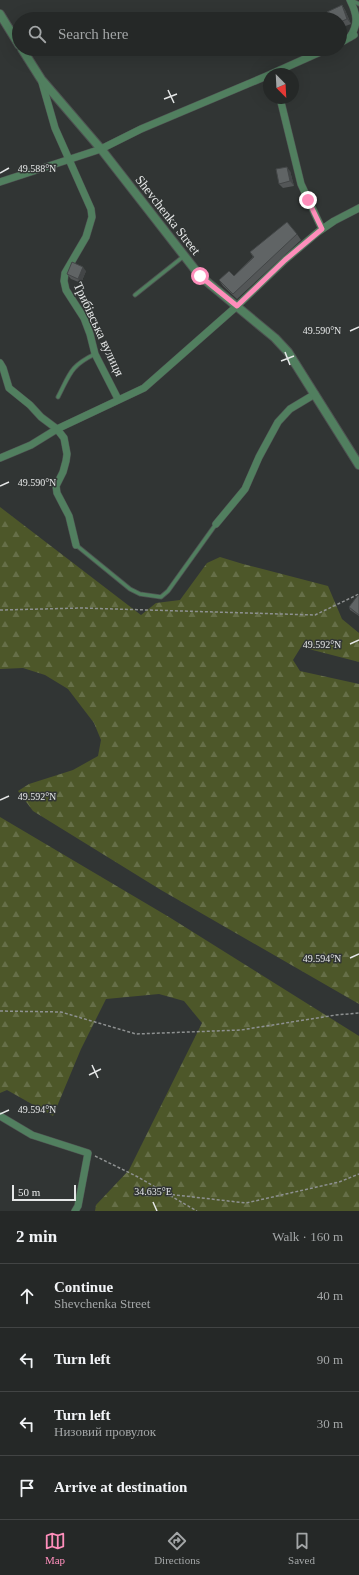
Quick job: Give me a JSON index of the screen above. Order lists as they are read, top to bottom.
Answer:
{
  "streets": {
    "street": ["Shevchenka Street", "Трибівська вулиця"]
  },
  "scale_bar": "50 m",
  "north": "bottom right",
  "page": {
    "search": "Search here",
    "scale": "50 m",
    "heading": ["2 min", "Walk · 160 m"],
    "list": [
      ["Continue", "Shevchenka Street", "40 m"],
      ["Turn left", "90 m"],
      ["Turn left", "Низовий провулок", "30 m"],
      "Arrive at destination"
    ],
    "nav": ["Map", "Directions", "Saved"]
  },
  "coordinates": [
    "49.588°N",
    "49.590°N",
    "49.592°N",
    "49.594°N",
    "34.635°E"
  ]
}
